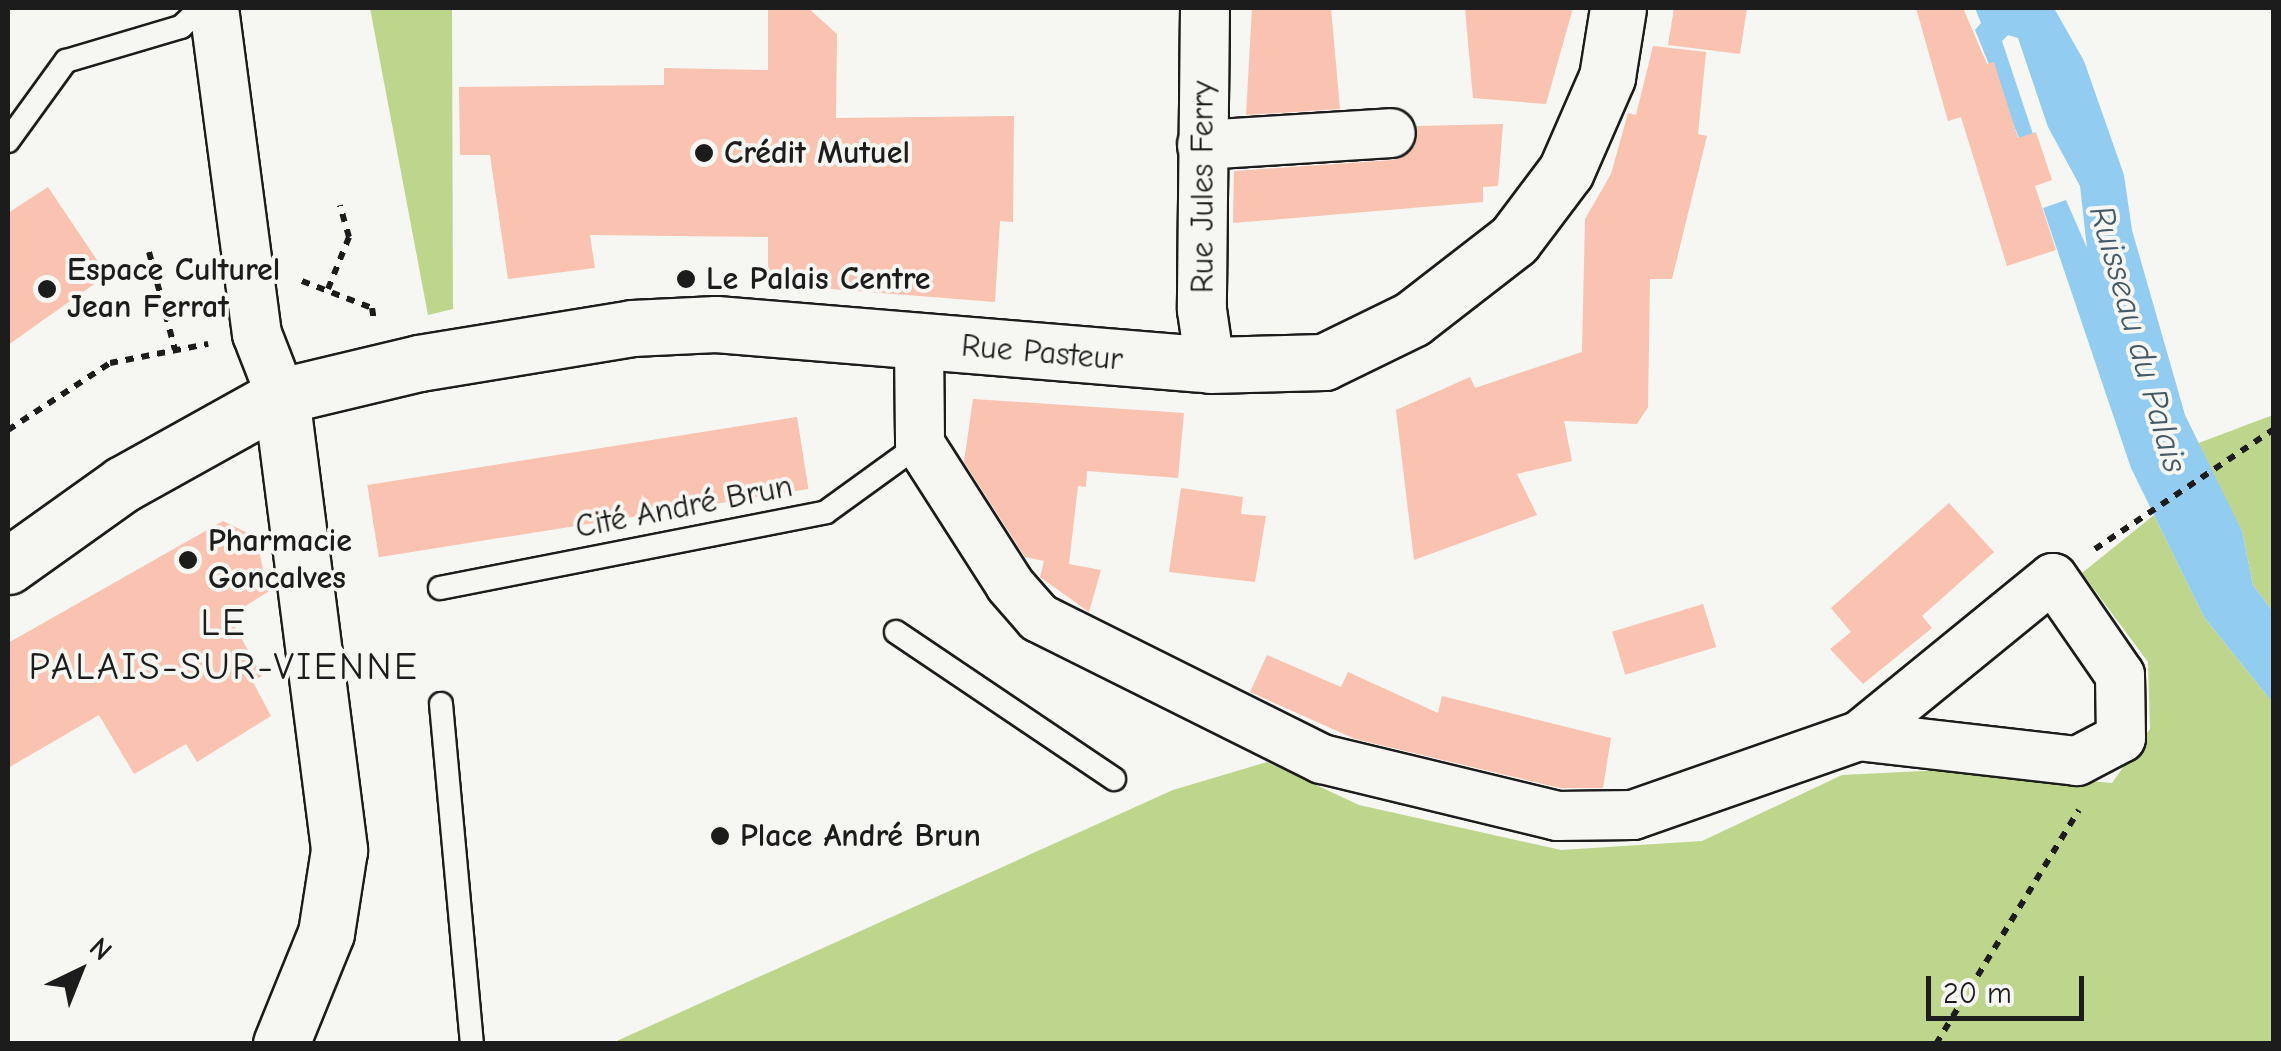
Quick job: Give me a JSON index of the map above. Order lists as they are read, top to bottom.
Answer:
{
  "streets": {
    "main road": ["Rue Pasteur"],
    "street": ["Rue Jules Ferry"],
    "lane": ["Cité André Brun"]
  },
  "crossings": [
    ["Rue Jules Ferry", "Rue Pasteur"]
  ],
  "districts": ["LE PALAIS-SUR-VIENNE"],
  "water": ["Ruisseau du Palais"],
  "places": [
    "Crédit Mutuel",
    "Le Palais Centre",
    "Espace Culturel Jean Ferrat",
    "Pharmacie Goncalves",
    "Place André Brun"
  ],
  "scale_bar": "20 m",
  "north": "top right"
}
